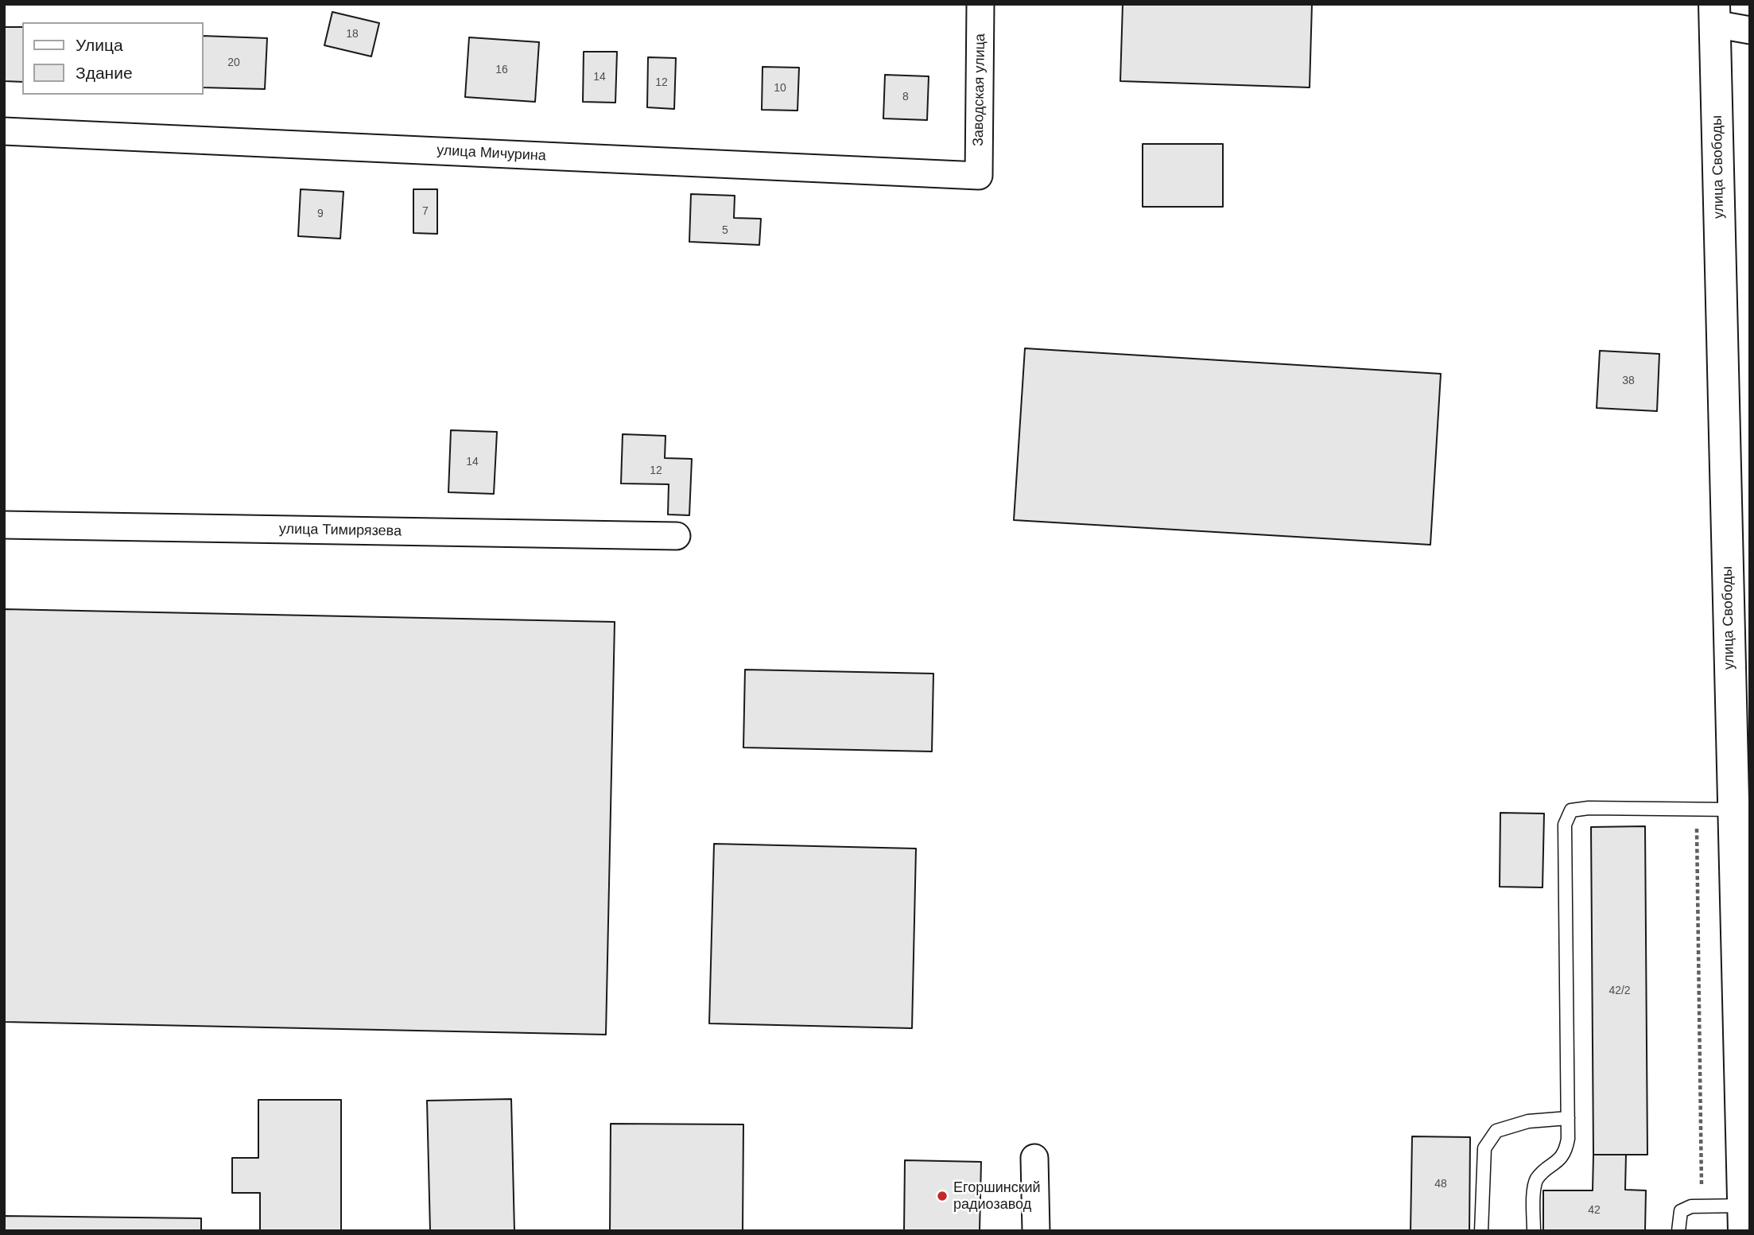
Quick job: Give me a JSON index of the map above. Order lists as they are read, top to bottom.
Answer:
{
  "streets": {
    "street": [
      "Заводская улица",
      "улица Мичурина",
      "улица Свободы",
      "улица Тимирязева"
    ]
  },
  "crossings": [
    ["Заводская улица", "улица Мичурина"]
  ],
  "places": ["Егоршинский радиозавод"],
  "house_numbers": [
    "18",
    "20",
    "16",
    "14",
    "12",
    "10",
    "8",
    "7",
    "9",
    "5",
    "38",
    "14",
    "12",
    "42/2",
    "48",
    "42"
  ],
  "legend": ["Улица", "Здание"]
}
